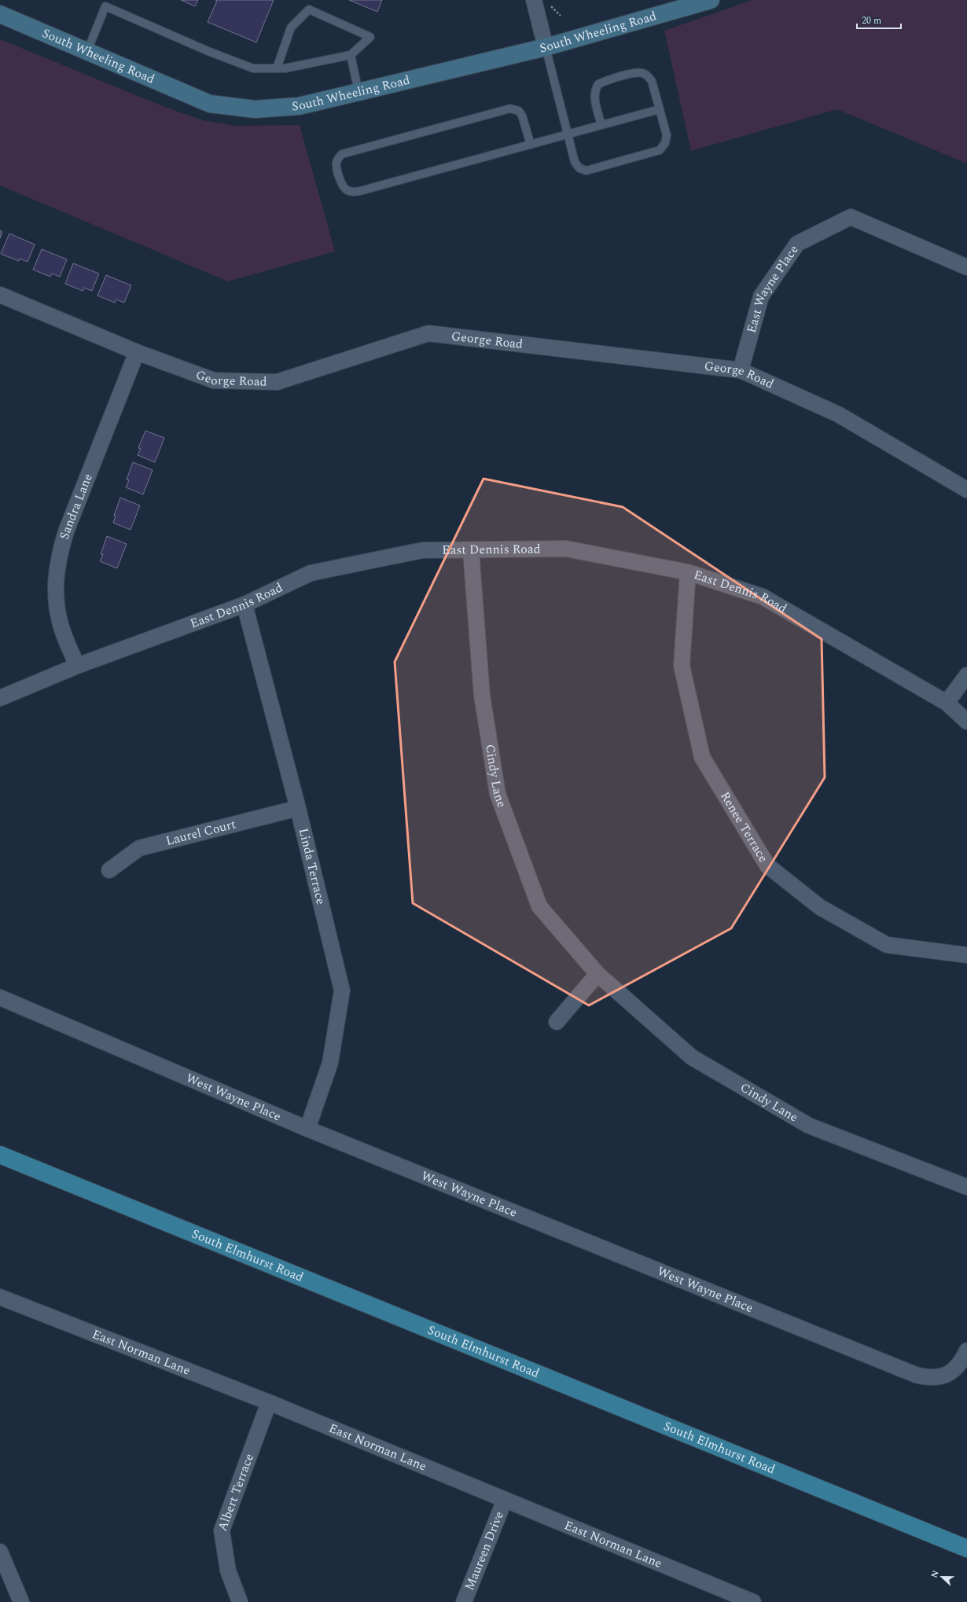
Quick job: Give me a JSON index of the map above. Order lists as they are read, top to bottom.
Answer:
{
  "streets": {
    "main road": ["South Wheeling Road", "South Elmhurst Road"],
    "street": [
      "East Wayne Place",
      "George Road",
      "Sandra Lane",
      "East Dennis Road",
      "Cindy Lane",
      "Renee Terrace",
      "Laurel Court",
      "Linda Terrace",
      "West Wayne Place",
      "East Norman Lane",
      "Albert Terrace",
      "Maureen Drive"
    ]
  },
  "crossings": [
    ["East Wayne Place", "George Road"],
    ["George Road", "Sandra Lane"],
    ["Sandra Lane", "East Dennis Road"],
    ["East Dennis Road", "Cindy Lane"],
    ["East Dennis Road", "Renee Terrace"],
    ["East Dennis Road", "Linda Terrace"],
    ["Laurel Court", "Linda Terrace"],
    ["Linda Terrace", "West Wayne Place"],
    ["East Norman Lane", "Albert Terrace"],
    ["East Norman Lane", "Maureen Drive"]
  ],
  "scale_bar": "20 m",
  "north": "left"
}
